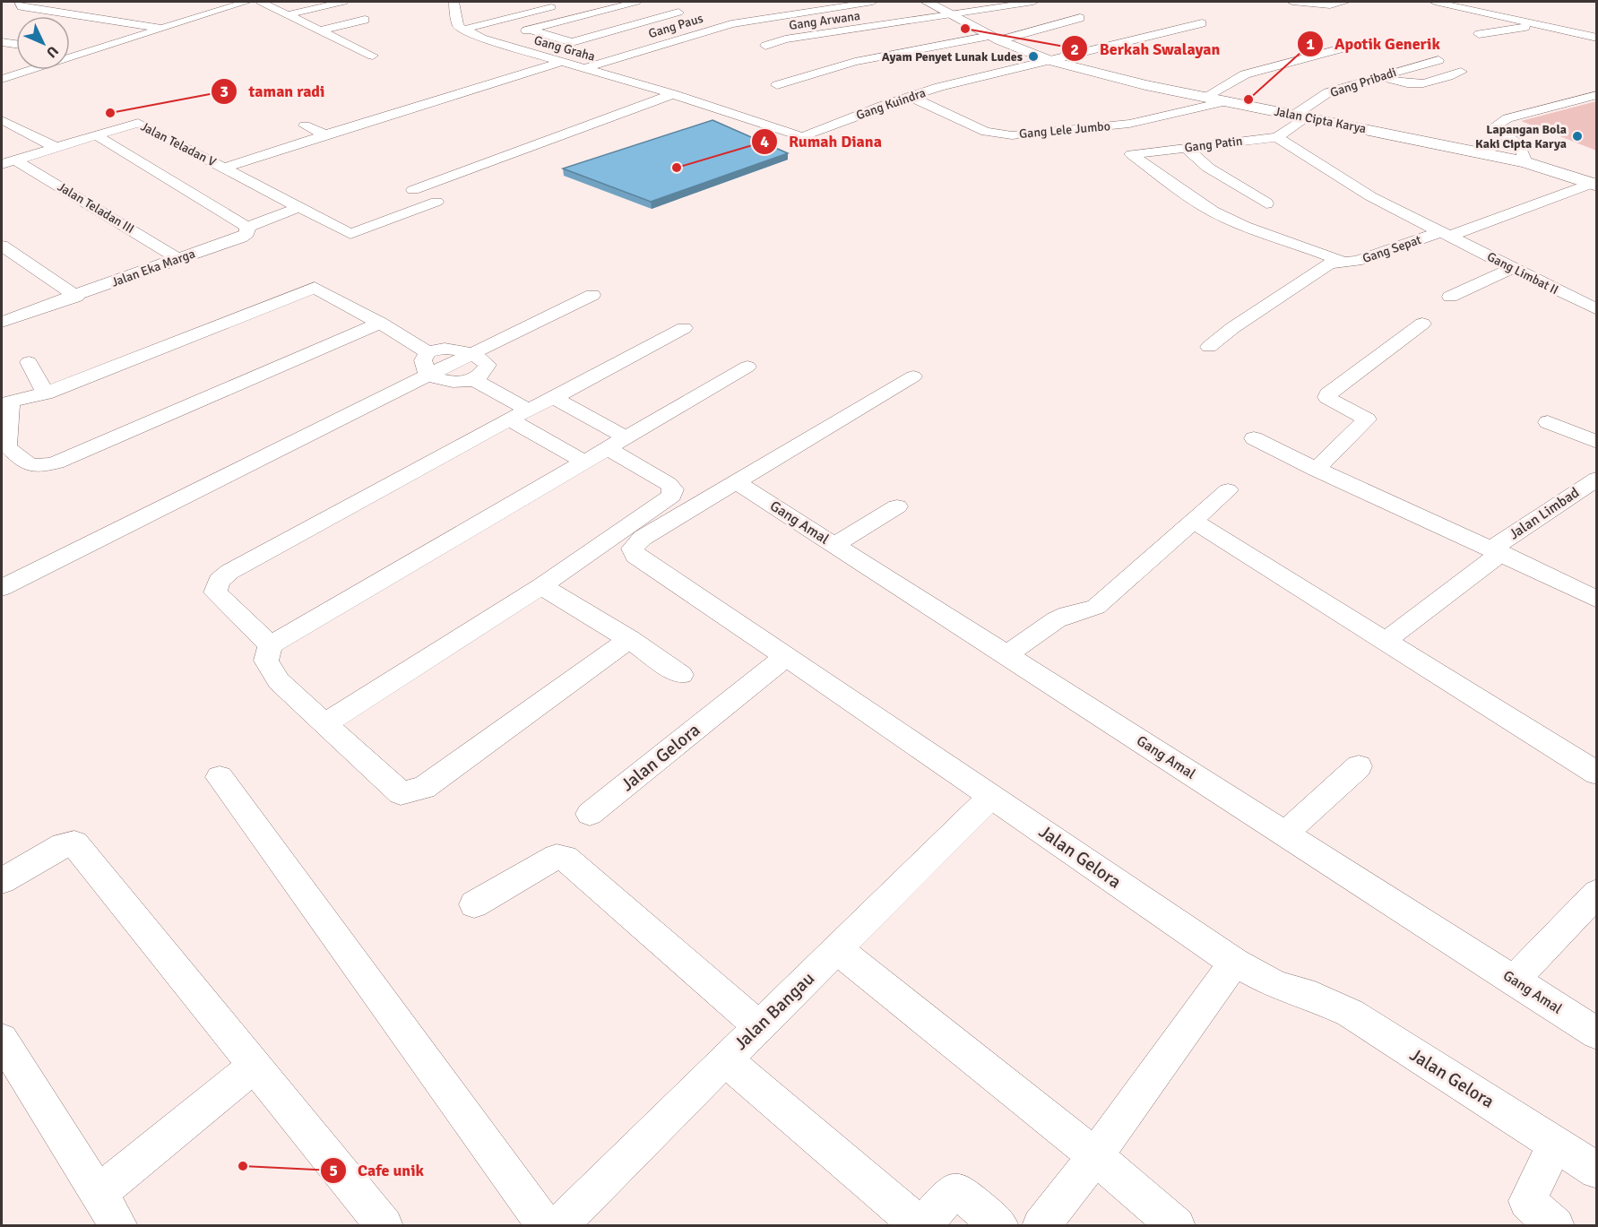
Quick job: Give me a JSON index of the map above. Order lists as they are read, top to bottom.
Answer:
{
  "streets": {
    "main road": ["Jalan Cipta Karya"],
    "street": [
      "Gang Arwana",
      "Gang Paus",
      "Gang Graha",
      "Gang Pribadi",
      "Gang Kuindra",
      "Gang Lele Jumbo",
      "Jalan Teladan V",
      "Gang Patin",
      "Jalan Teladan III",
      "Gang Sepat",
      "Jalan Eka Marga",
      "Gang Limbat II",
      "Jalan Limbad",
      "Gang Amal",
      "Jalan Gelora",
      "Jalan Bangau"
    ]
  },
  "crossings": [
    ["Gang Arwana", "Jalan Cipta Karya"],
    ["Gang Paus", "Gang Graha"],
    ["Gang Graha", "Gang Kuindra"],
    ["Gang Graha", "Jalan Teladan V"],
    ["Gang Pribadi", "Jalan Cipta Karya"],
    ["Gang Pribadi", "Gang Patin"],
    ["Gang Kuindra", "Jalan Cipta Karya"],
    ["Gang Kuindra", "Gang Lele Jumbo"],
    ["Gang Kuindra", "Jalan Teladan V"],
    ["Jalan Cipta Karya", "Gang Lele Jumbo"],
    ["Jalan Cipta Karya", "Gang Patin"],
    ["Jalan Cipta Karya", "Gang Sepat"],
    ["Jalan Teladan V", "Jalan Teladan III"],
    ["Jalan Teladan V", "Jalan Eka Marga"],
    ["Gang Patin", "Gang Sepat"],
    ["Gang Patin", "Gang Limbat II"],
    ["Jalan Teladan III", "Jalan Eka Marga"],
    ["Gang Sepat", "Gang Limbat II"],
    ["Jalan Gelora", "Jalan Bangau"]
  ],
  "places": [
    "Berkah Swalayan",
    "Ayam Penyet Lunak Ludes",
    "Apotik Generik",
    "taman radi",
    "Lapangan Bola Kaki Cipta Karya",
    "Rumah Diana",
    "Cafe unik"
  ],
  "north": "bottom right"
}
